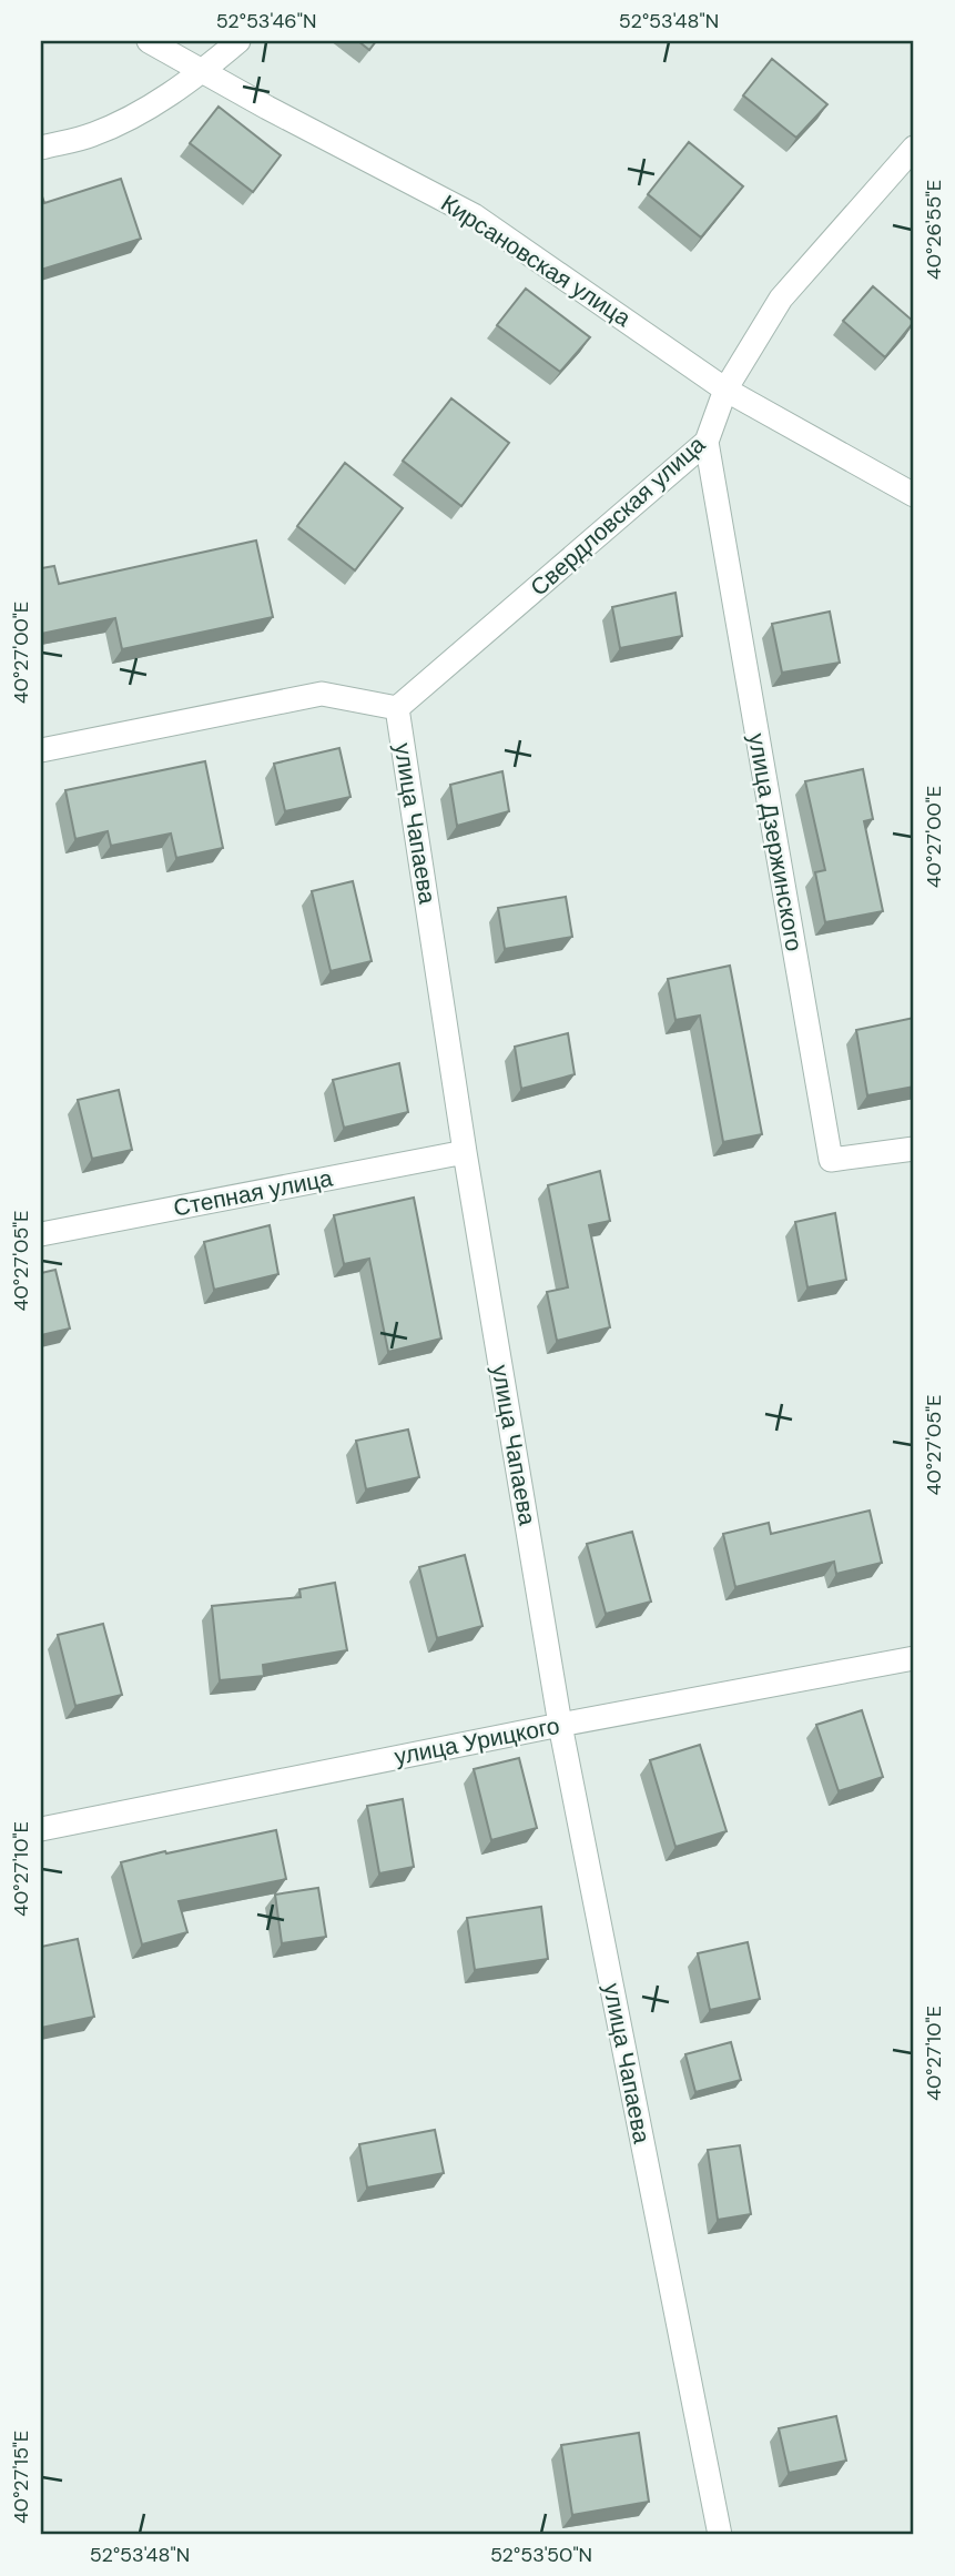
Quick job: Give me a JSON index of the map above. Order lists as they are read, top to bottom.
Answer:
{
  "streets": {
    "street": [
      "Кирсановская улица",
      "Свердловская улица",
      "улица Чапаева",
      "улица Дзержинского",
      "Степная улица",
      "улица Урицкого"
    ]
  },
  "crossings": [
    ["Кирсановская улица", "Свердловская улица"],
    ["Свердловская улица", "улица Чапаева"],
    ["Свердловская улица", "улица Дзержинского"],
    ["улица Чапаева", "Степная улица"],
    ["улица Чапаева", "улица Урицкого"]
  ],
  "coordinates": [
    "52°53'46\"N",
    "52°53'48\"N",
    "40°26'55\"E",
    "40°27'00\"E",
    "40°27'05\"E",
    "40°27'10\"E",
    "40°27'15\"E",
    "52°53'50\"N"
  ]
}
